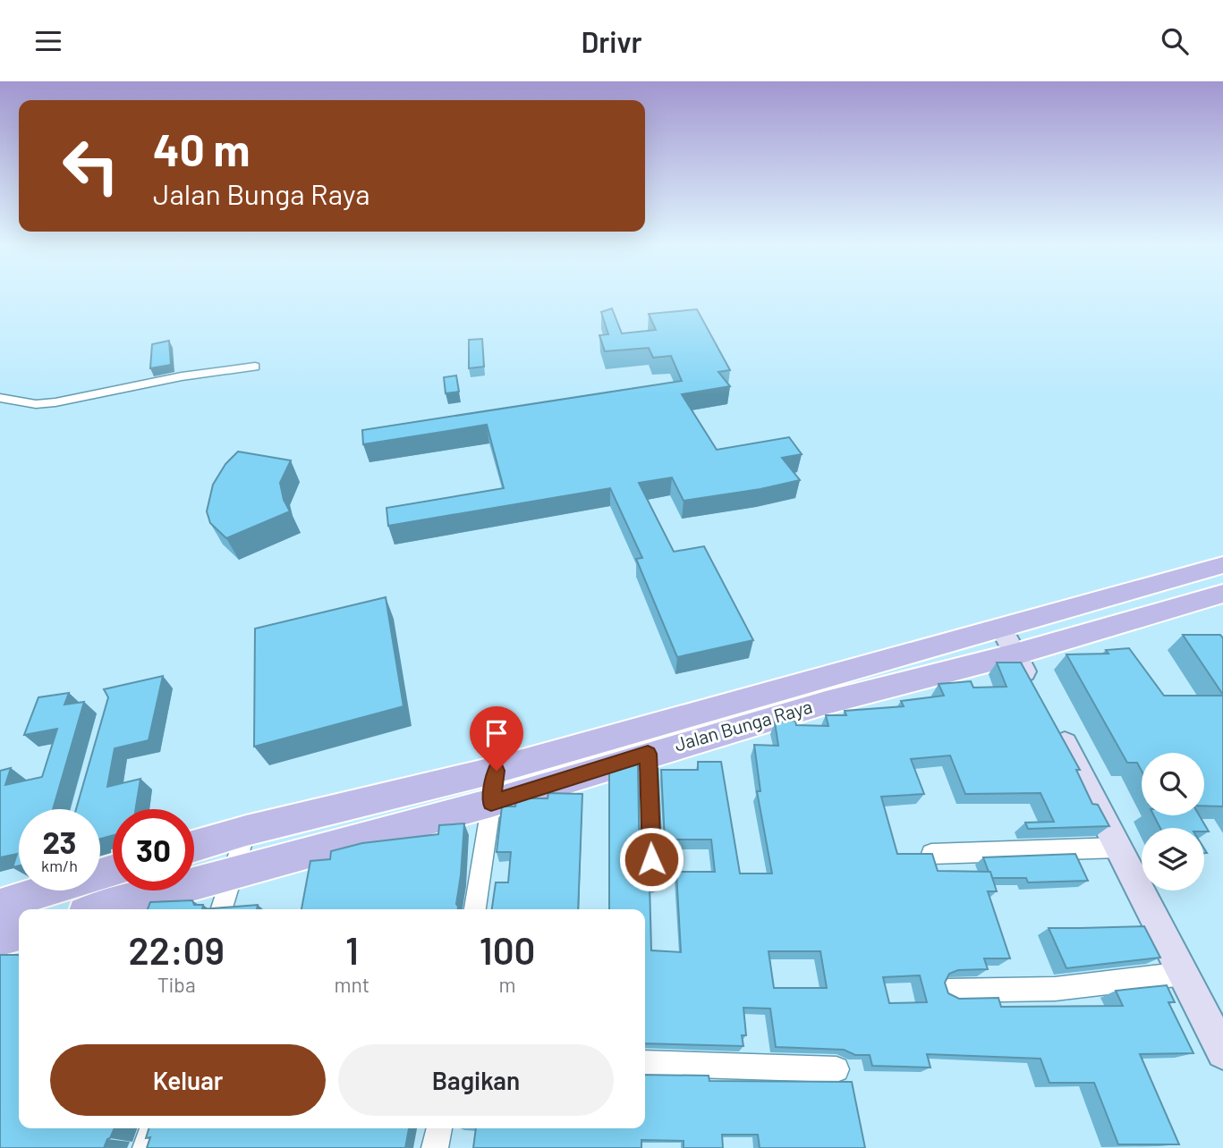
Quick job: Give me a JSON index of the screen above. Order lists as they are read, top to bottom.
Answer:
{
  "streets": {
    "main road": ["Jalan Bunga Raya"]
  },
  "page": {
    "header": "Drivr",
    "turn": ["40 m", "Jalan Bunga Raya"],
    "speed": "23 km/h",
    "limit": "30",
    "eta": [
      "22:09",
      "Tiba",
      "1",
      "mnt",
      "100",
      "m"
    ],
    "buttons": ["Keluar", "Bagikan"]
  }
}
